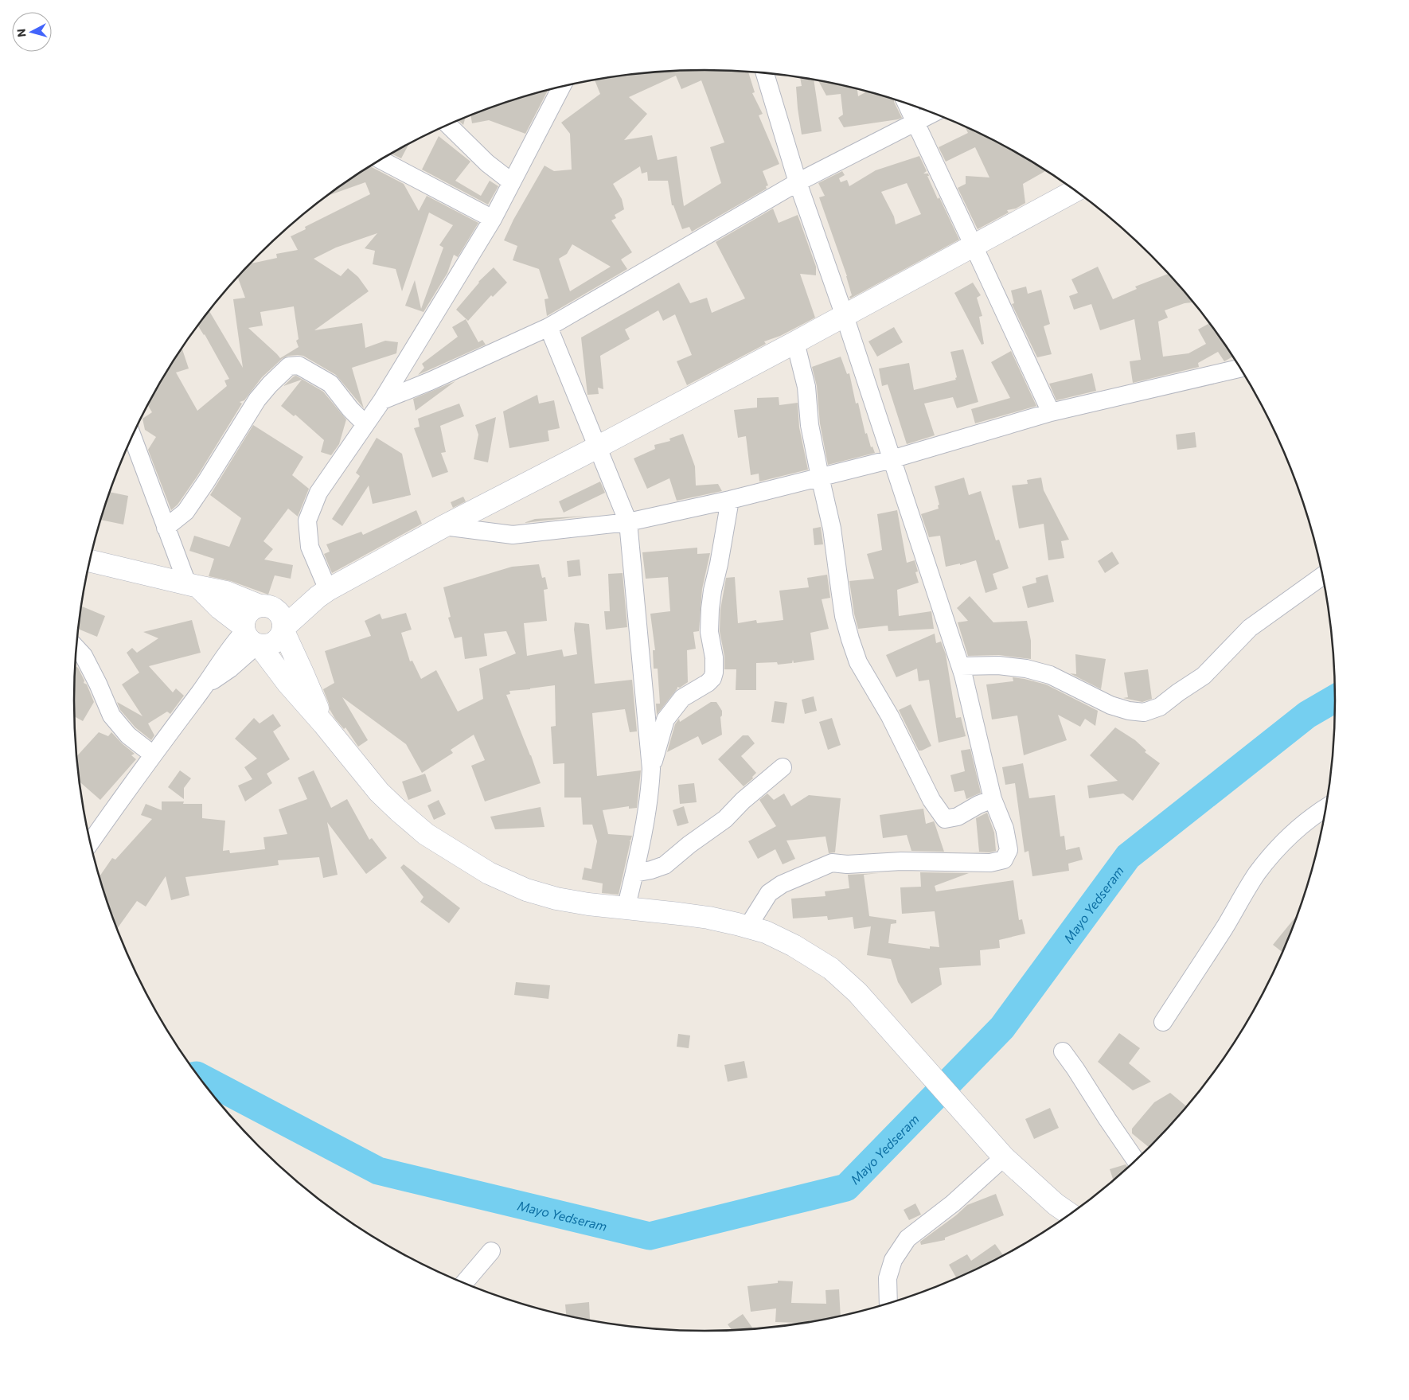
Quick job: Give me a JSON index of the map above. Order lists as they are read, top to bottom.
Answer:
{
  "water": ["Mayo Yedseram"],
  "north": "left"
}
